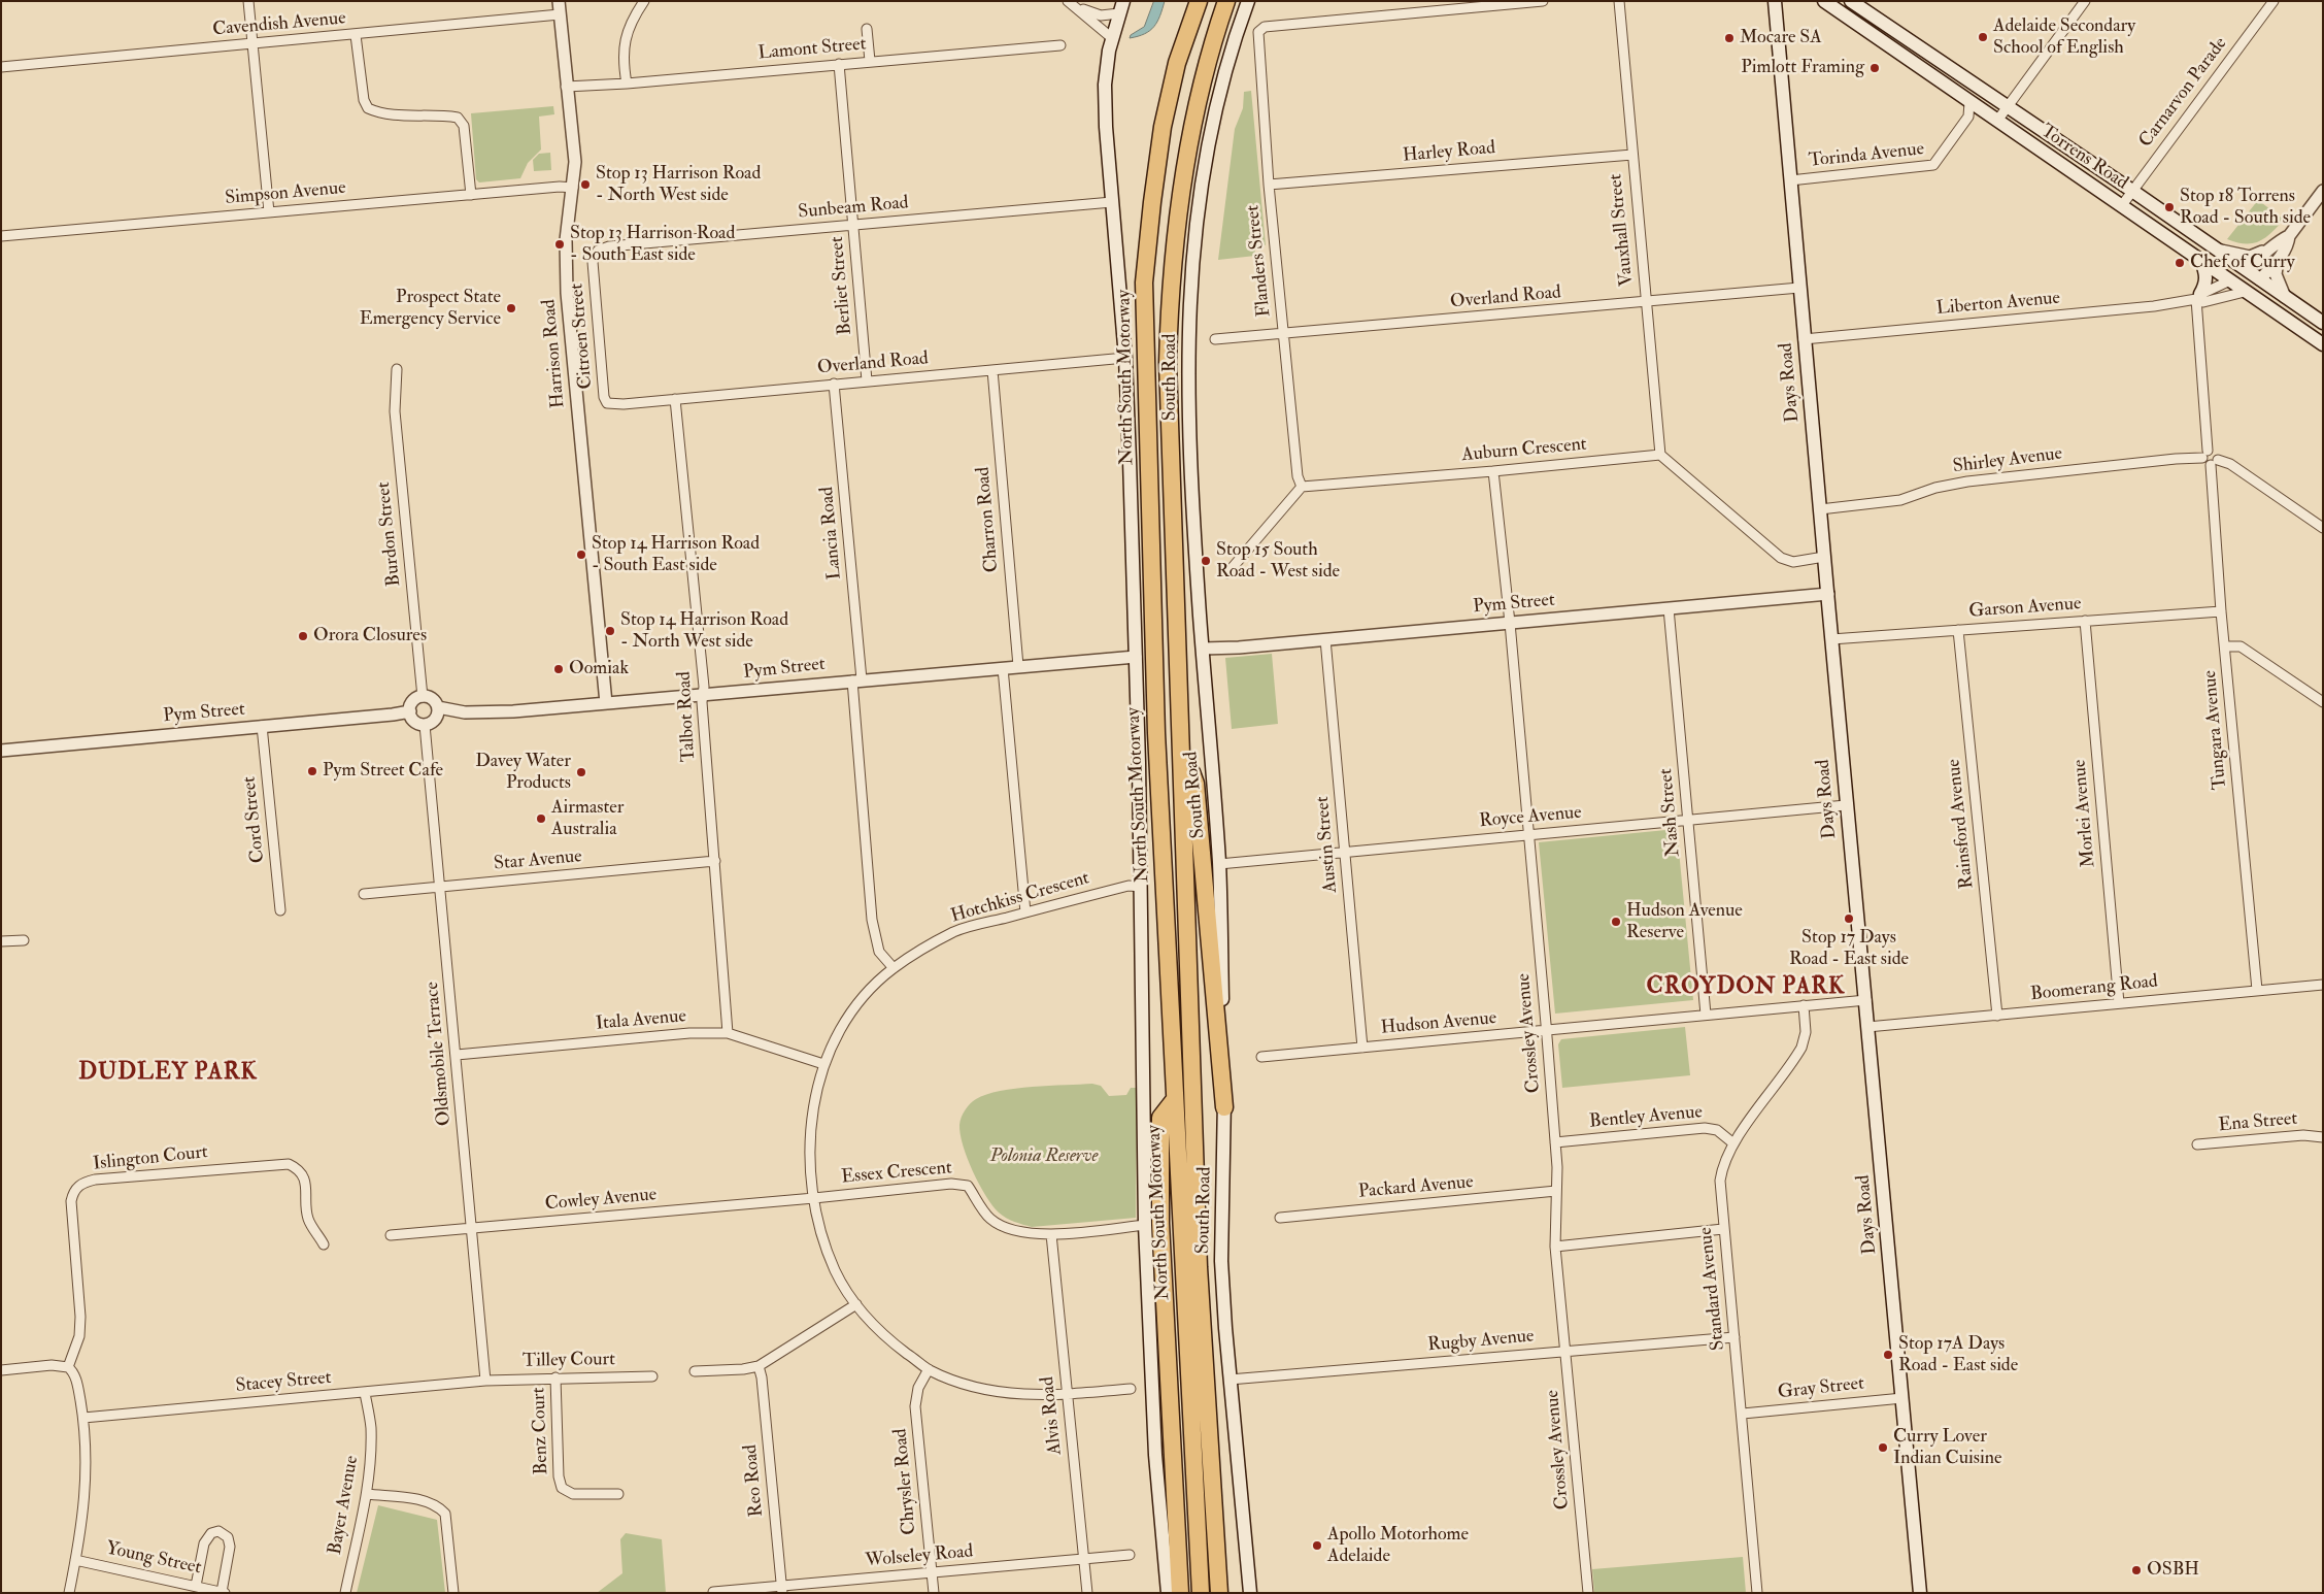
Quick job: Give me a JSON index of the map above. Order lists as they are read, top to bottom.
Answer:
{
  "streets": {
    "highway": ["North South Motorway"],
    "main road": ["Torrens Road", "South Road", "Days Road"],
    "street": [
      "Cavendish Avenue",
      "Lamont Street",
      "Carnarvon Parade",
      "Harley Road",
      "Torinda Avenue",
      "Simpson Avenue",
      "Sunbeam Road",
      "Vauxhall Street",
      "Flanders Street",
      "Berliet Street",
      "Overland Road",
      "Liberton Avenue",
      "Citroen Street",
      "Harrison Road",
      "Auburn Crescent",
      "Shirley Avenue",
      "Charron Road",
      "Lancia Road",
      "Burdon Street",
      "Pym Street",
      "Garson Avenue",
      "Talbot Road",
      "Tungara Avenue",
      "Nash Street",
      "Morlei Avenue",
      "Royce Avenue",
      "Cord Street",
      "Rainsford Avenue",
      "Austin Street",
      "Star Avenue",
      "Hotchkiss Crescent",
      "Boomerang Road",
      "Itala Avenue",
      "Hudson Avenue",
      "Crossley Avenue",
      "Oldsmobile Terrace",
      "Bentley Avenue",
      "Ena Street",
      "Islington Court",
      "Essex Crescent",
      "Packard Avenue",
      "Cowley Avenue",
      "Standard Avenue",
      "Rugby Avenue",
      "Tilley Court",
      "Stacey Street",
      "Gray Street",
      "Alvis Road",
      "Benz Court",
      "Reo Road",
      "Chrysler Road",
      "Bayer Avenue",
      "Wolseley Road",
      "Young Street"
    ]
  },
  "crossings": [
    ["Cavendish Avenue", "Harrison Road"],
    ["Lamont Street", "Berliet Street"],
    ["Lamont Street", "Harrison Road"],
    ["Carnarvon Parade", "Torrens Road"],
    ["Harley Road", "Vauxhall Street"],
    ["Harley Road", "Flanders Street"],
    ["Torinda Avenue", "Torrens Road"],
    ["Torinda Avenue", "Days Road"],
    ["Torrens Road", "Liberton Avenue"],
    ["Simpson Avenue", "Harrison Road"],
    ["Sunbeam Road", "Berliet Street"],
    ["Sunbeam Road", "Citroen Street"],
    ["Vauxhall Street", "Overland Road"],
    ["Vauxhall Street", "Auburn Crescent"],
    ["Flanders Street", "Overland Road"],
    ["Flanders Street", "Auburn Crescent"],
    ["Berliet Street", "Overland Road"],
    ["Overland Road", "Citroen Street"],
    ["Overland Road", "Days Road"],
    ["Overland Road", "Charron Road"],
    ["Overland Road", "Lancia Road"],
    ["Overland Road", "Talbot Road"],
    ["Liberton Avenue", "Days Road"],
    ["Harrison Road", "Pym Street"],
    ["South Road", "Pym Street"],
    ["South Road", "Royce Avenue"],
    ["South Road", "Rugby Avenue"],
    ["Days Road", "Shirley Avenue"],
    ["Days Road", "Pym Street"],
    ["Days Road", "Garson Avenue"],
    ["Days Road", "Royce Avenue"],
    ["Days Road", "Boomerang Road"],
    ["Days Road", "Hudson Avenue"],
    ["Days Road", "Gray Street"],
    ["Auburn Crescent", "Crossley Avenue"],
    ["Charron Road", "Pym Street"],
    ["Lancia Road", "Pym Street"],
    ["Lancia Road", "Hotchkiss Crescent"],
    ["Burdon Street", "Pym Street"],
    ["Burdon Street", "Oldsmobile Terrace"],
    ["Pym Street", "Talbot Road"],
    ["Pym Street", "Nash Street"],
    ["Pym Street", "Cord Street"],
    ["Pym Street", "Austin Street"],
    ["Pym Street", "Crossley Avenue"],
    ["Pym Street", "Oldsmobile Terrace"],
    ["Garson Avenue", "Tungara Avenue"],
    ["Garson Avenue", "Morlei Avenue"],
    ["Garson Avenue", "Rainsford Avenue"],
    ["Talbot Road", "Star Avenue"],
    ["Talbot Road", "Itala Avenue"],
    ["Tungara Avenue", "Boomerang Road"],
    ["Nash Street", "Royce Avenue"],
    ["Nash Street", "Hudson Avenue"],
    ["Morlei Avenue", "Boomerang Road"],
    ["Royce Avenue", "Austin Street"],
    ["Royce Avenue", "Crossley Avenue"],
    ["Rainsford Avenue", "Boomerang Road"],
    ["Austin Street", "Hudson Avenue"],
    ["Star Avenue", "Oldsmobile Terrace"],
    ["Hotchkiss Crescent", "Itala Avenue"],
    ["Hotchkiss Crescent", "Essex Crescent"],
    ["Hotchkiss Crescent", "Cowley Avenue"],
    ["Hotchkiss Crescent", "Alvis Road"],
    ["Hotchkiss Crescent", "Chrysler Road"],
    ["Itala Avenue", "Oldsmobile Terrace"],
    ["Hudson Avenue", "Crossley Avenue"],
    ["Hudson Avenue", "Standard Avenue"],
    ["Crossley Avenue", "Bentley Avenue"],
    ["Crossley Avenue", "Packard Avenue"],
    ["Crossley Avenue", "Rugby Avenue"],
    ["Oldsmobile Terrace", "Cowley Avenue"],
    ["Oldsmobile Terrace", "Tilley Court"],
    ["Oldsmobile Terrace", "Stacey Street"],
    ["Bentley Avenue", "Standard Avenue"],
    ["Essex Crescent", "Cowley Avenue"],
    ["Essex Crescent", "Alvis Road"],
    ["Standard Avenue", "Rugby Avenue"],
    ["Standard Avenue", "Gray Street"],
    ["Tilley Court", "Stacey Street"],
    ["Tilley Court", "Benz Court"],
    ["Stacey Street", "Bayer Avenue"],
    ["Alvis Road", "Wolseley Road"],
    ["Reo Road", "Wolseley Road"],
    ["Chrysler Road", "Wolseley Road"]
  ],
  "districts": ["CROYDON PARK", "DUDLEY PARK"],
  "parks": ["Polonia Reserve"],
  "places": [
    "Adelaide Secondary School of English",
    "Mocare SA",
    "Pimlott Framing",
    "Stop 13 Harrison Road - North West side",
    "Stop 18 Torrens Road - South side",
    "Stop 13 Harrison Road - South East side",
    "Chef of Curry",
    "Prospect State Emergency Service",
    "Stop 14 Harrison Road - South East side",
    "Stop 15 South Road - West side",
    "Stop 14 Harrison Road - North West side",
    "Orora Closures",
    "Oomiak",
    "Pym Street Cafe",
    "Davey Water Products",
    "Airmaster Australia",
    "Stop 17 Days Road - East side",
    "Hudson Avenue Reserve",
    "Stop 17A Days Road - East side",
    "Curry Lover Indian Cuisine",
    "Apollo Motorhome Adelaide",
    "OSBH"
  ]
}
